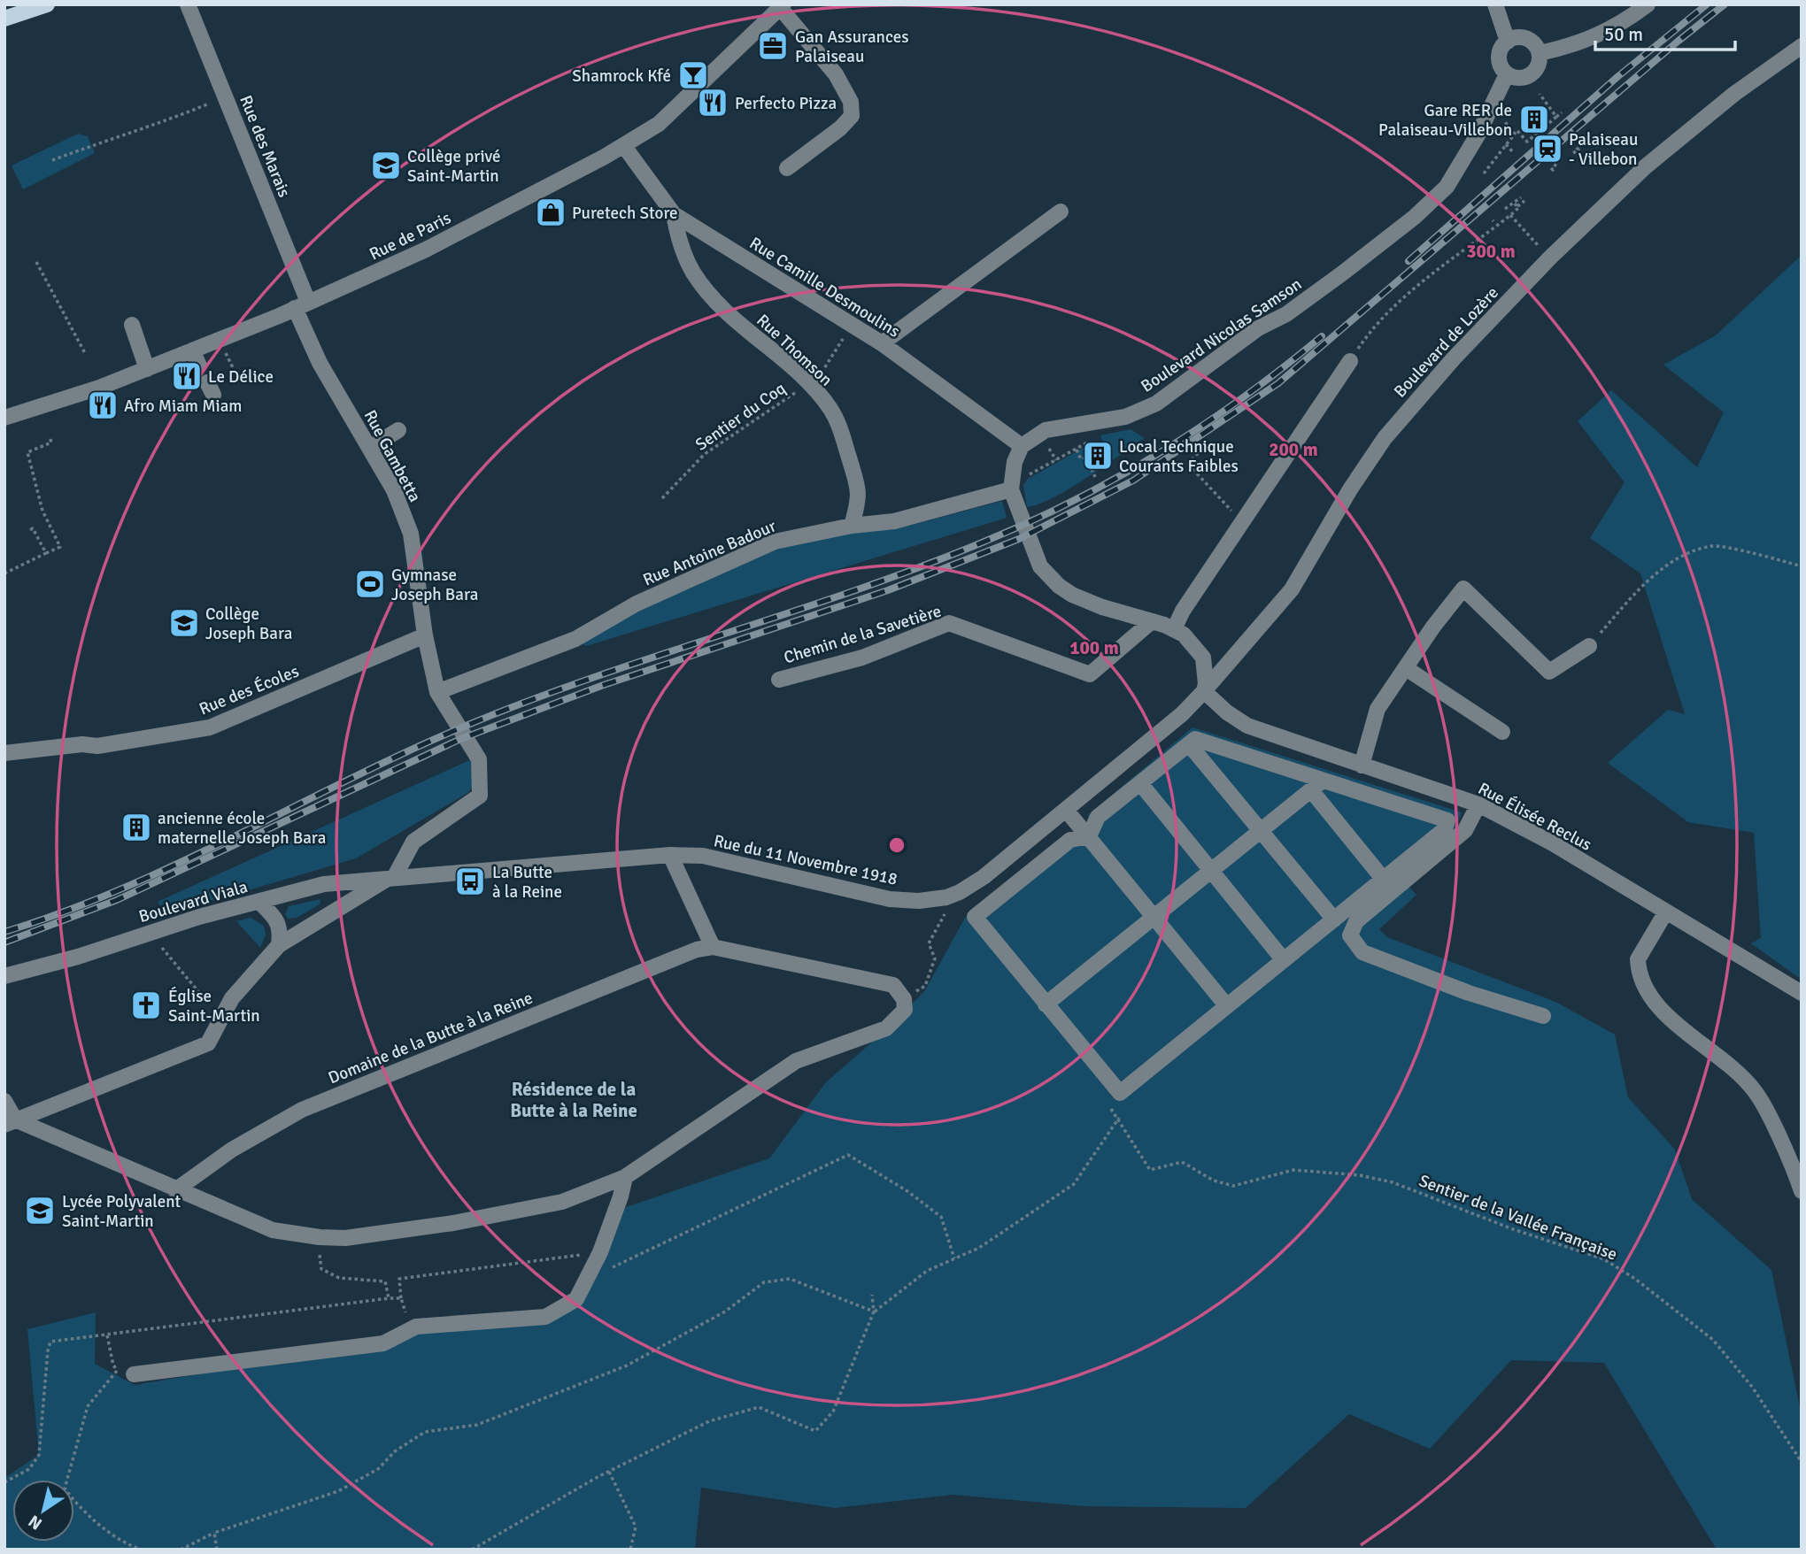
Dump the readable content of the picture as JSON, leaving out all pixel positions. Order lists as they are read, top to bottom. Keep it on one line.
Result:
{"streets":{"street":["Rue des Marais","Rue de Paris","Rue Camille Desmoulins","Boulevard Nicolas Samson","Boulevard de Lozère","Rue Thomson","Rue Gambetta","Rue Antoine Badour","Chemin de la Savetière","Rue des Écoles","Rue Élisée Reclus","Rue du 11 Novembre 1918","Boulevard Viala","Domaine de la Butte à la Reine"],"path":["Sentier du Coq","Sentier de la Vallée Française"]},"crossings":[["Rue des Marais","Rue de Paris"],["Rue des Marais","Rue Gambetta"],["Rue de Paris","Rue Camille Desmoulins"],["Rue de Paris","Rue Gambetta"],["Rue Camille Desmoulins","Boulevard Nicolas Samson"],["Rue Camille Desmoulins","Rue Thomson"],["Boulevard de Lozère","Rue Élisée Reclus"],["Boulevard de Lozère","Rue du 11 Novembre 1918"],["Rue Thomson","Sentier du Coq"],["Rue Thomson","Rue Antoine Badour"],["Rue Gambetta","Rue Antoine Badour"],["Rue Gambetta","Rue des Écoles"],["Rue Gambetta","Rue du 11 Novembre 1918"],["Rue Gambetta","Boulevard Viala"],["Rue Élisée Reclus","Rue du 11 Novembre 1918"],["Rue du 11 Novembre 1918","Boulevard Viala"]],"districts":["Résidence de la Butte à la Reine"],"places":{"office":["Gan Assurances Palaiseau"],"bar":["Shamrock Kfé"],"restaurant":["Perfecto Pizza","Le Délice","Afro Miam Miam"],"building":["Gare RER de Palaiseau-Villebon","Local Technique Courants Faibles","ancienne école maternelle Joseph Bara"],"station":["Palaiseau - Villebon"],"school or university":["Collège privé Saint-Martin","Collège Joseph Bara","Lycée Polyvalent Saint-Martin"],"shop":["Puretech Store"],"sports":["Gymnase Joseph Bara"],"bus stop":["La Butte à la Reine"],"church":["Église Saint-Martin"]},"scale_bar":"50 m","north":"bottom left","rings":["300 m","200 m","100 m"]}
